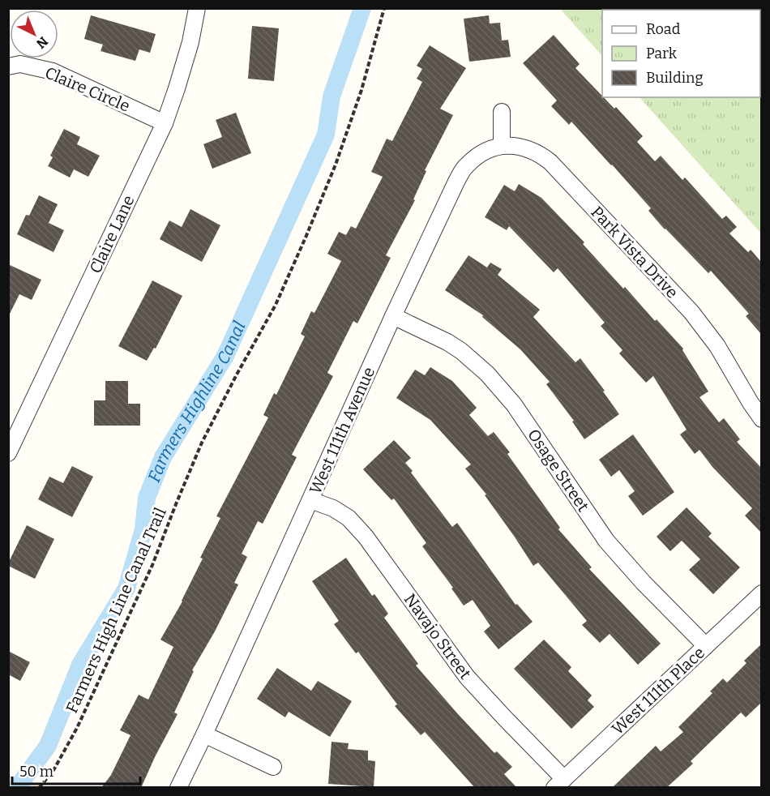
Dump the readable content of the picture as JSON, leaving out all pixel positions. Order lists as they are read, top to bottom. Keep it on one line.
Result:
{"streets":{"street":["Claire Circle","Claire Lane","Park Vista Drive","West 111th Avenue","Osage Street","Navajo Street","West 111th Place"],"path":["Farmers High Line Canal Trail"]},"crossings":[["Claire Circle","Claire Lane"],["Park Vista Drive","West 111th Avenue"],["West 111th Avenue","Osage Street"],["West 111th Avenue","Navajo Street"],["Osage Street","West 111th Place"],["Navajo Street","West 111th Place"]],"water":["Farmers Highline Canal"],"legend":["Road","Park","Building"],"scale_bar":"50 m","north":"bottom right"}
